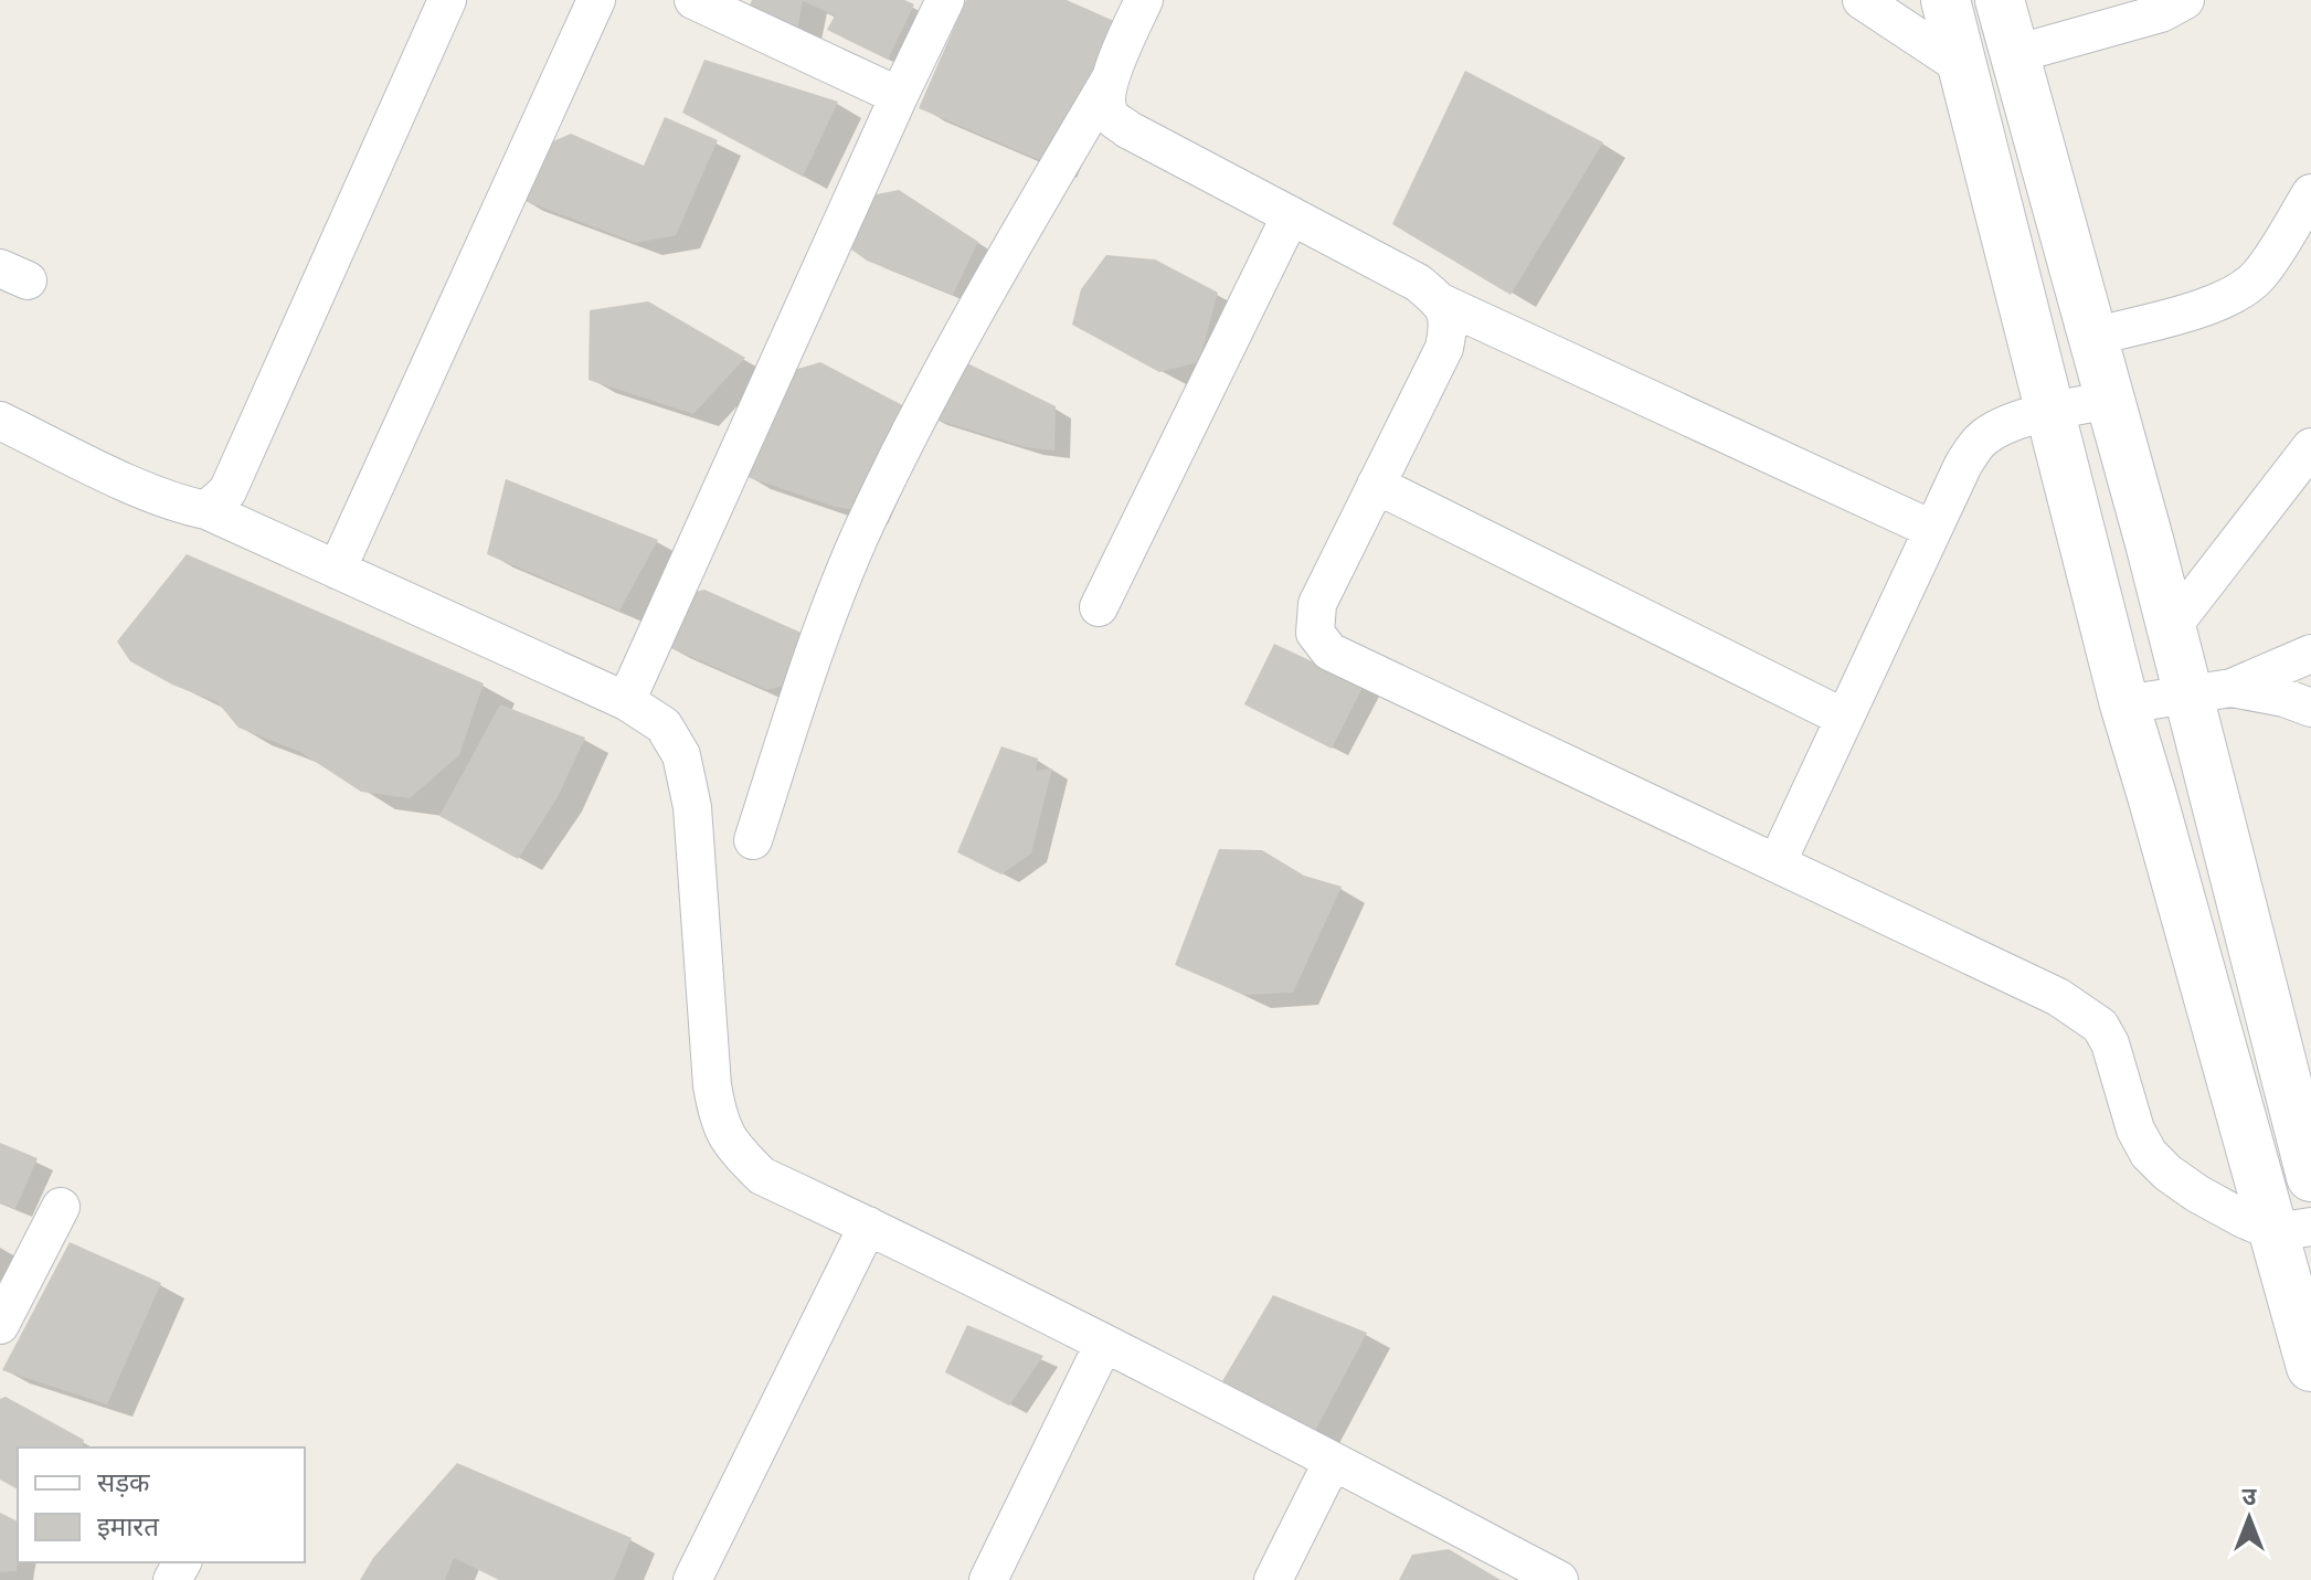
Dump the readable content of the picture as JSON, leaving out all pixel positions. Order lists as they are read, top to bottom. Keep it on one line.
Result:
{"legend":["सड़क","इमारत"],"north":"top"}
